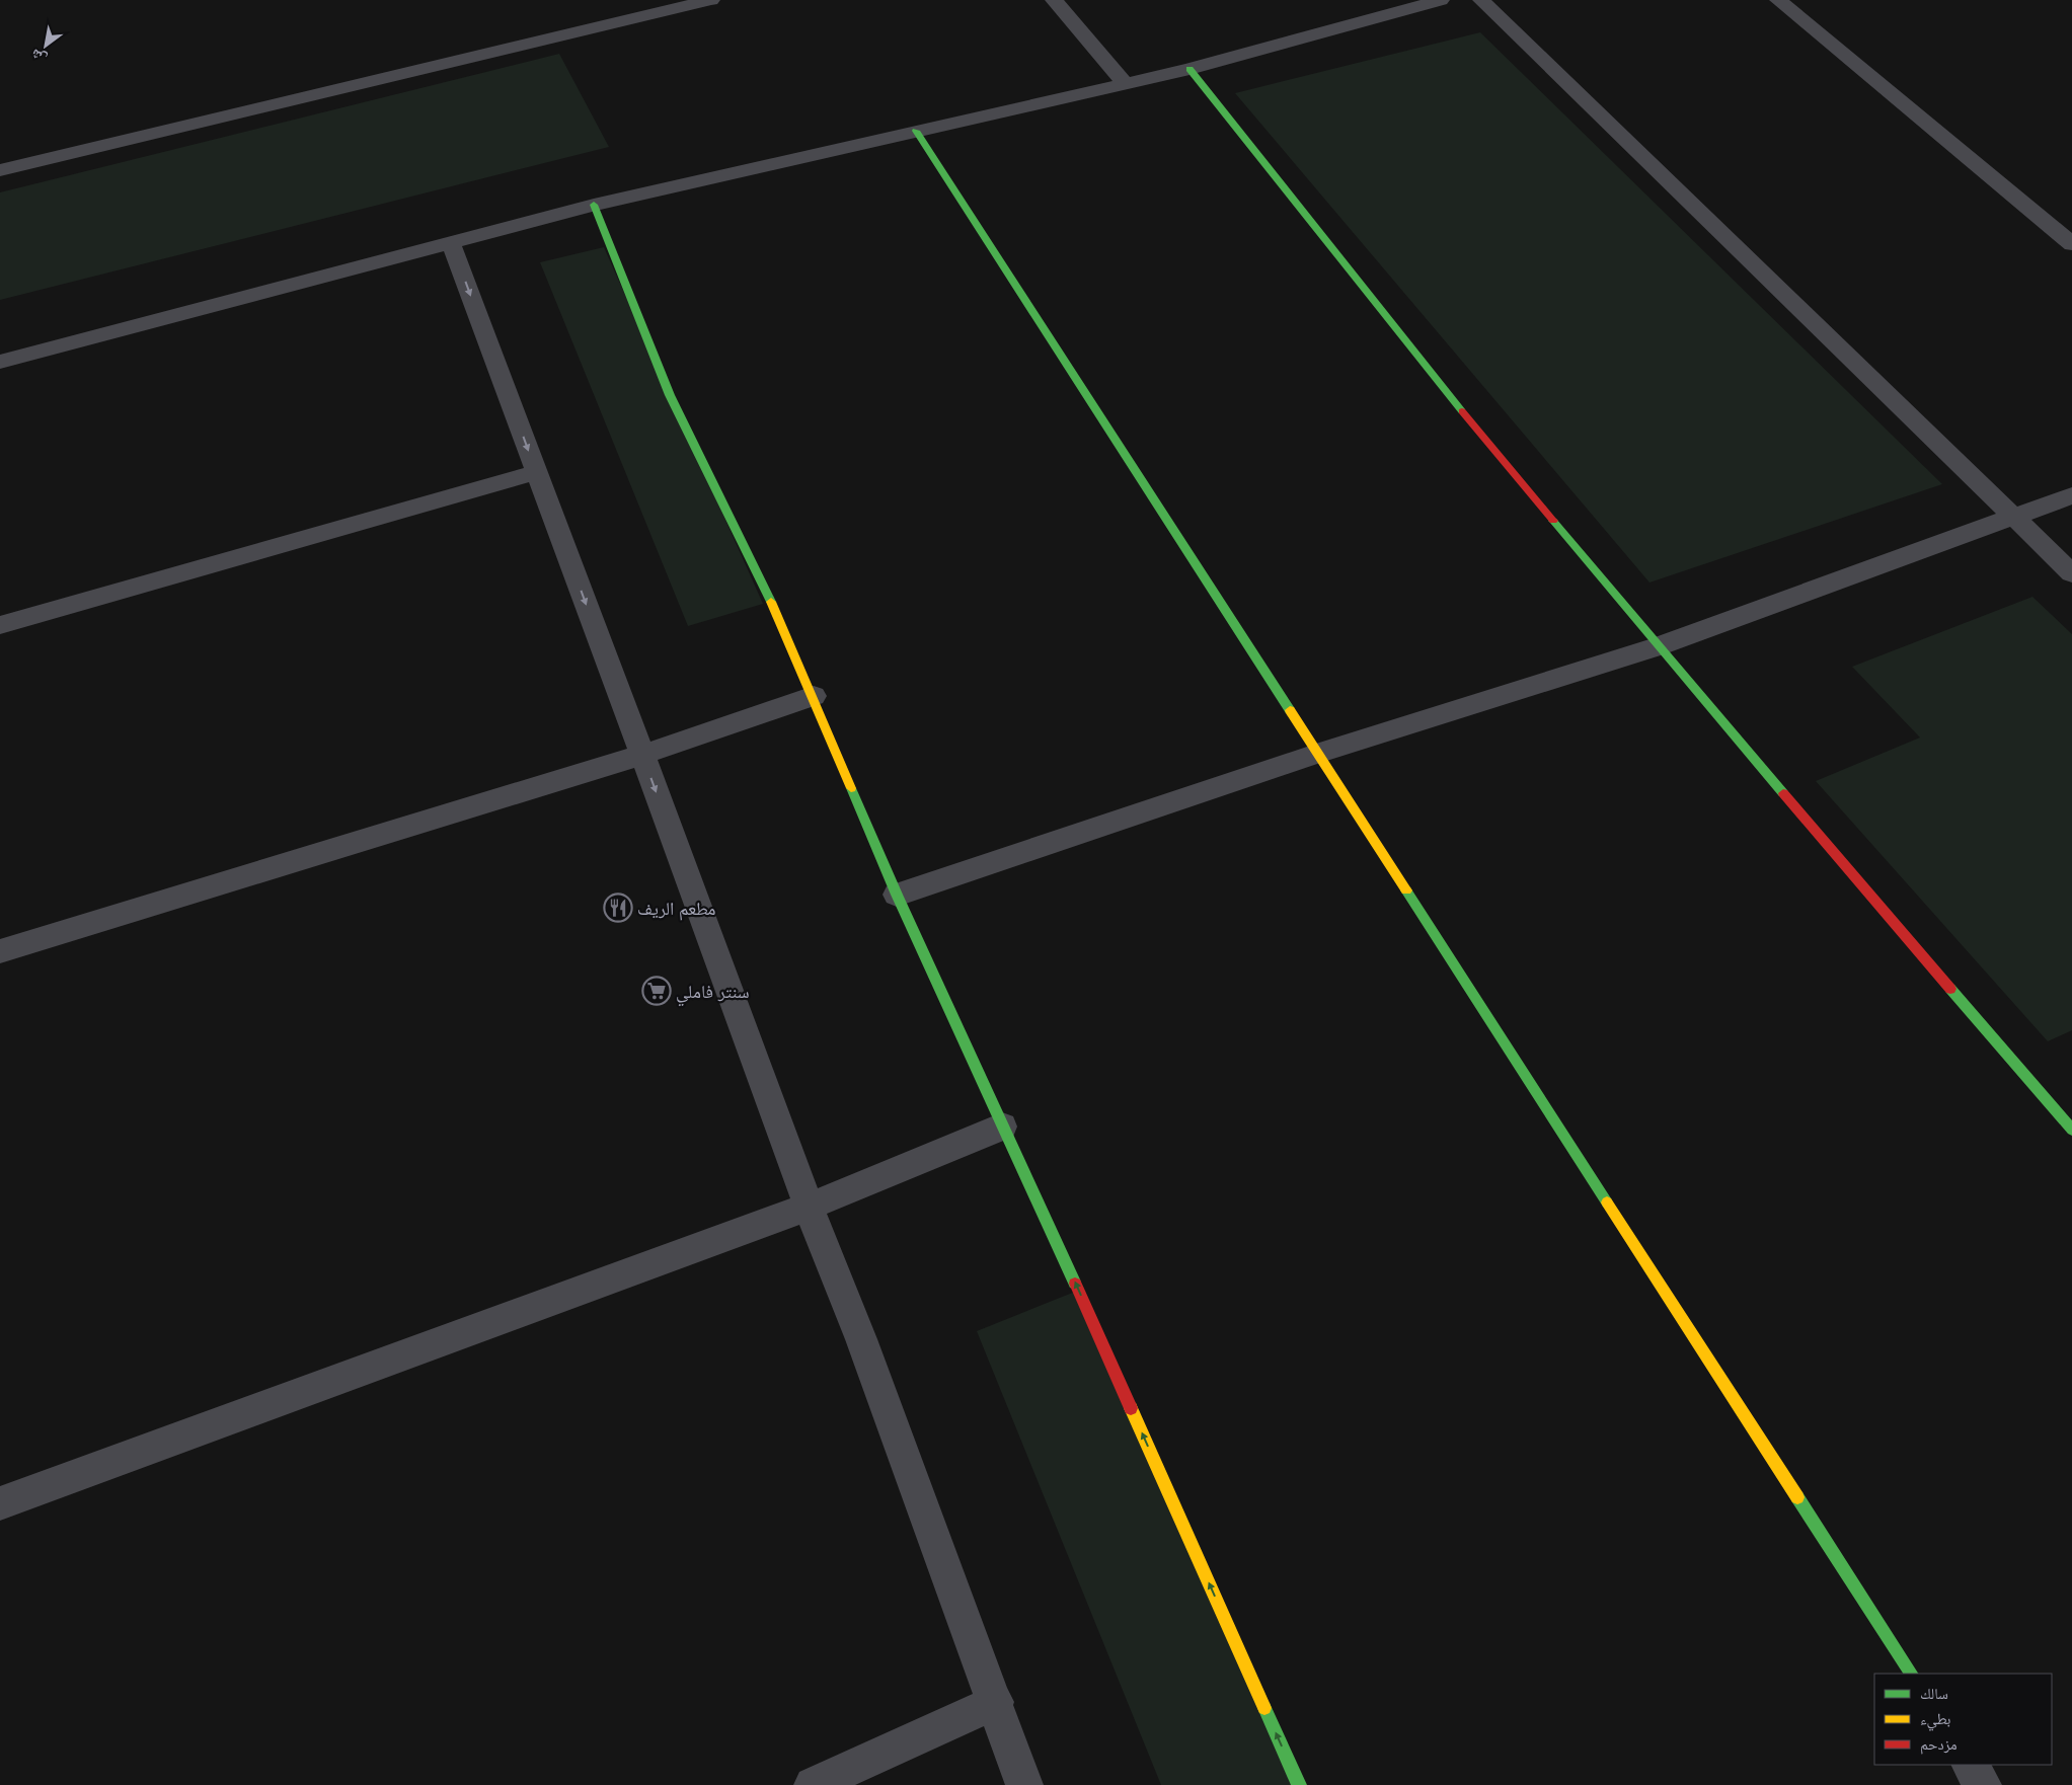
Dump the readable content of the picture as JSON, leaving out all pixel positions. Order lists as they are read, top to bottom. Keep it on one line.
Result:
{"places":{"restaurant":["مطعم الريف"],"supermarket":["سنتر فاملي"]},"legend":["سالك","بطيء","مزدحم"],"north":"bottom left"}
